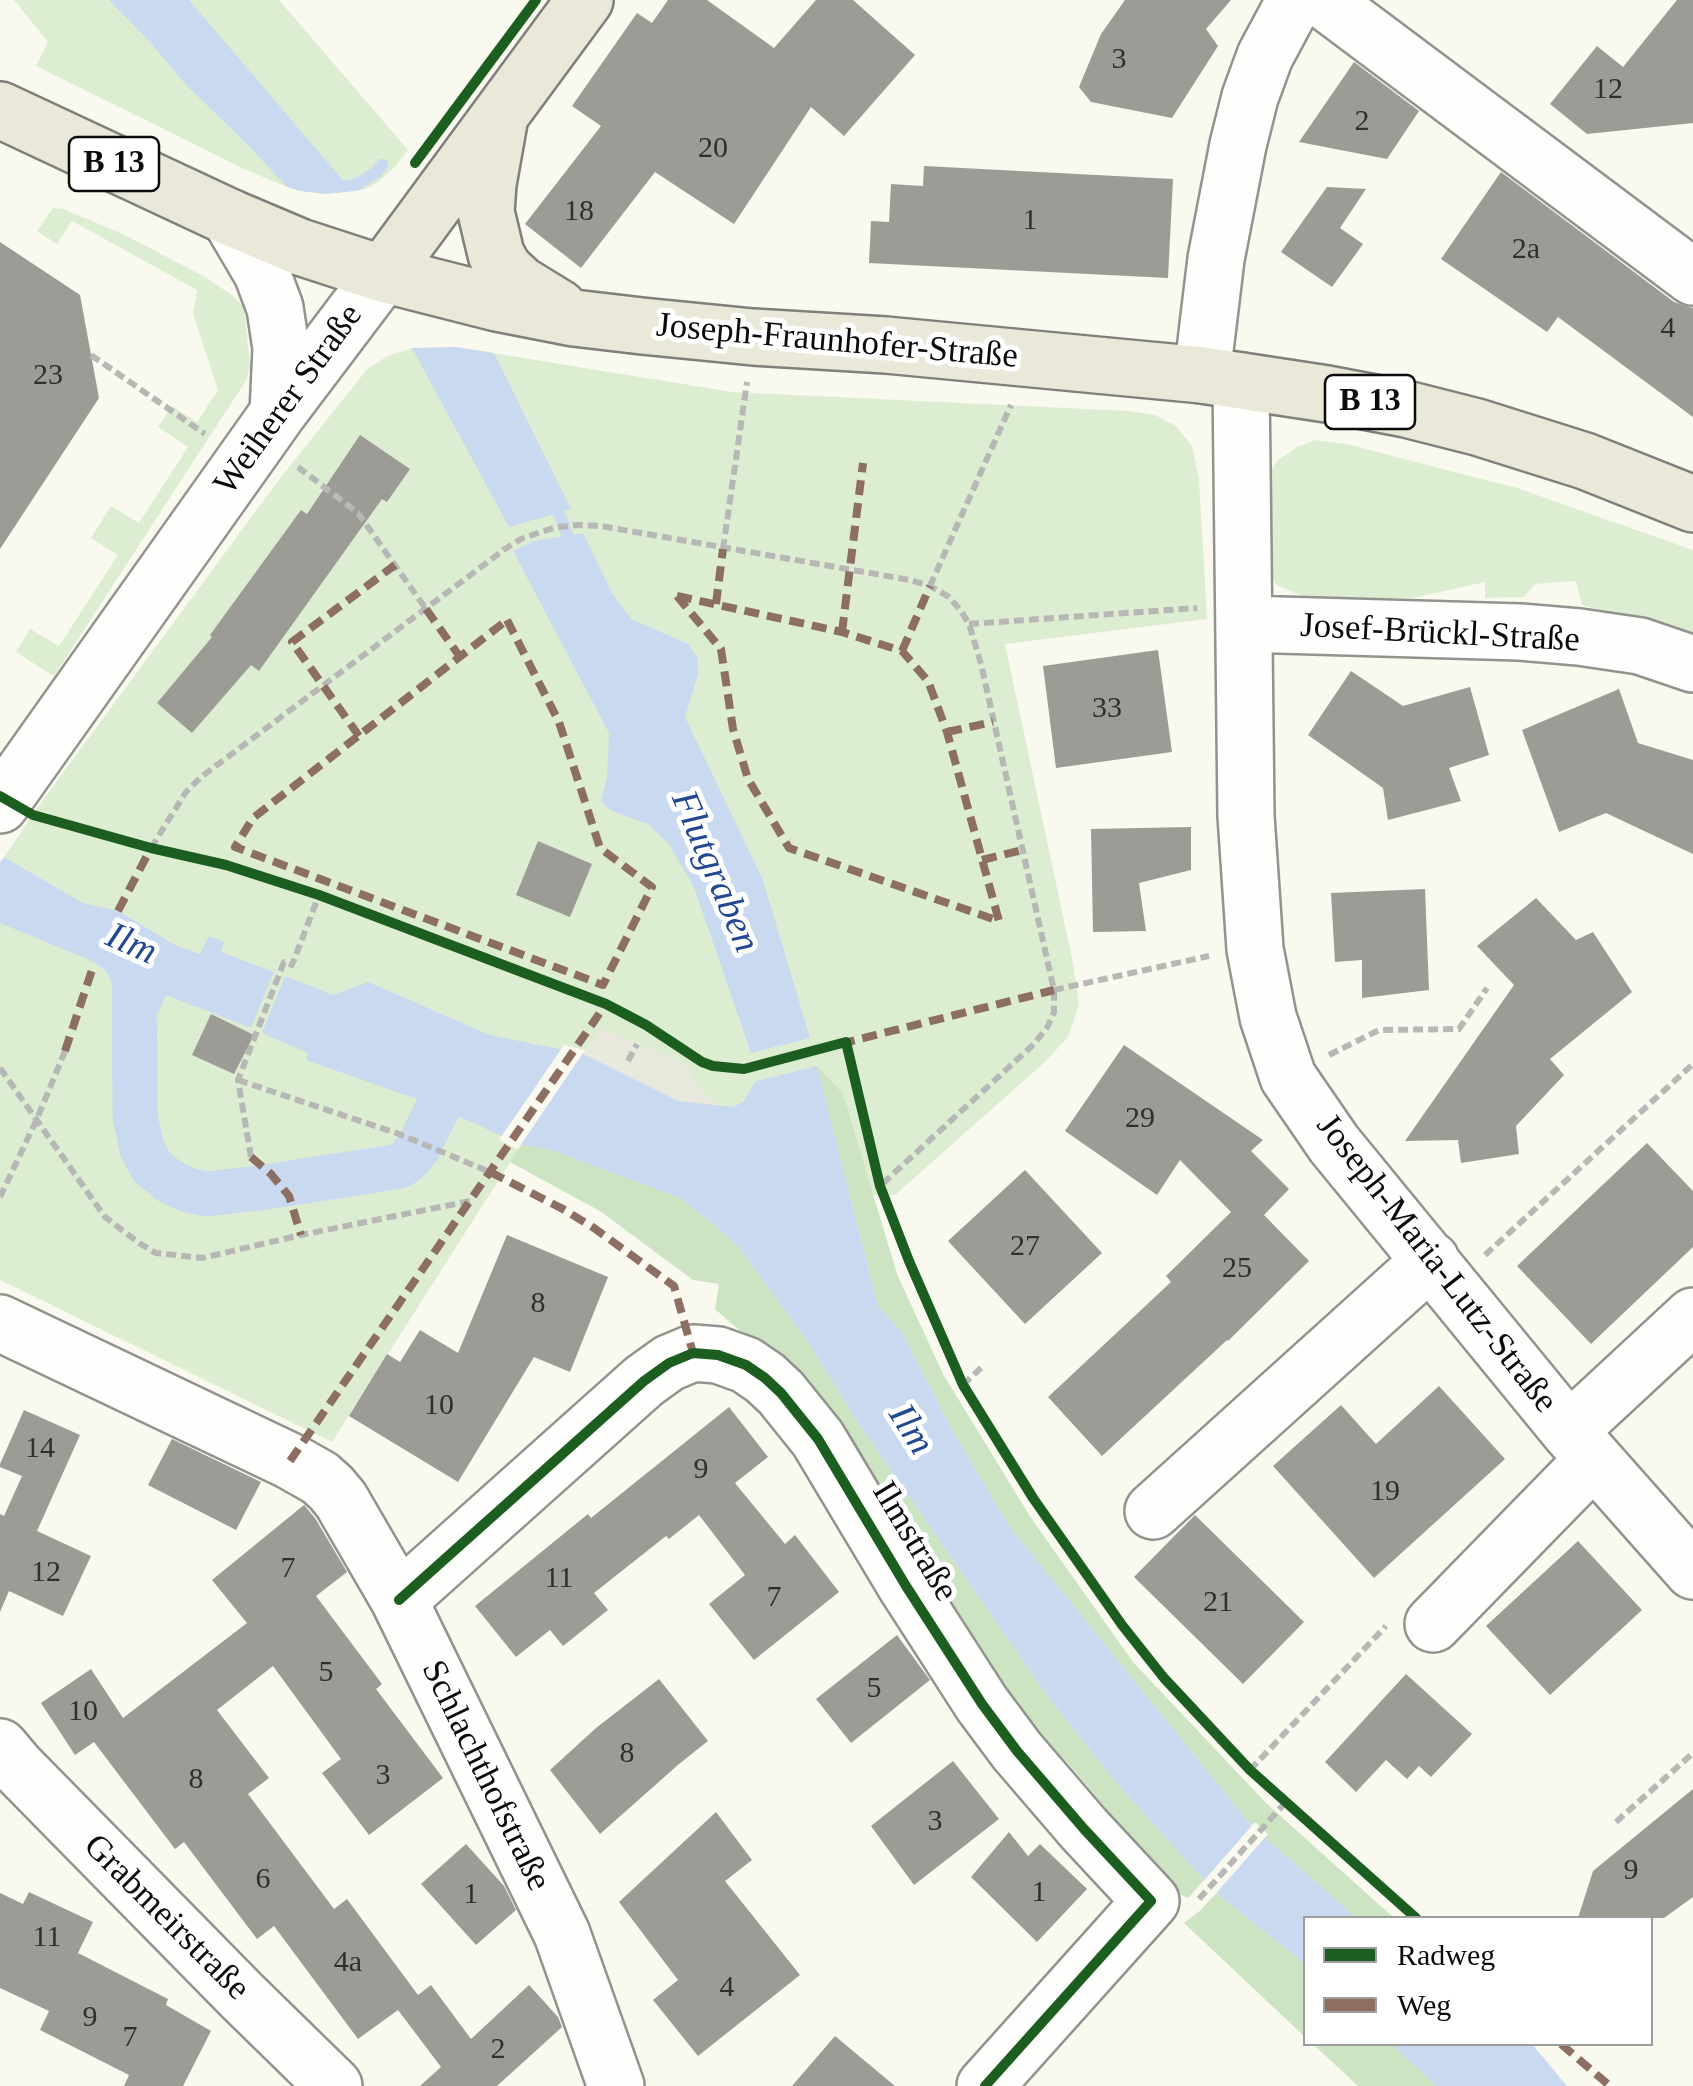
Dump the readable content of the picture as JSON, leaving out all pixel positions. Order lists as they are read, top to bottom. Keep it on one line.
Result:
{"streets":{"main road":["B 13","Joseph-Fraunhofer-Straße","Weiherer Straße"],"street":["Josef-Brückl-Straße","Joseph-Maria-Lutz-Straße","Ilmstraße","Schlachthofstraße","Grabmeirstraße"]},"crossings":[["Joseph-Fraunhofer-Straße","Weiherer Straße"],["Joseph-Fraunhofer-Straße","Joseph-Maria-Lutz-Straße"],["Josef-Brückl-Straße","Joseph-Maria-Lutz-Straße"],["Ilmstraße","Schlachthofstraße"]],"water":["Flutgraben","Ilm"],"house_numbers":["3","12","2","20","18","1","2a","4","23","33","29","27","25","8","10","14","9","19","7","12","11","7","21","5","5","10","8","3","8","3","9","6","1","1","11","4a","4","9","7","2"],"legend":["Radweg","Weg"]}
